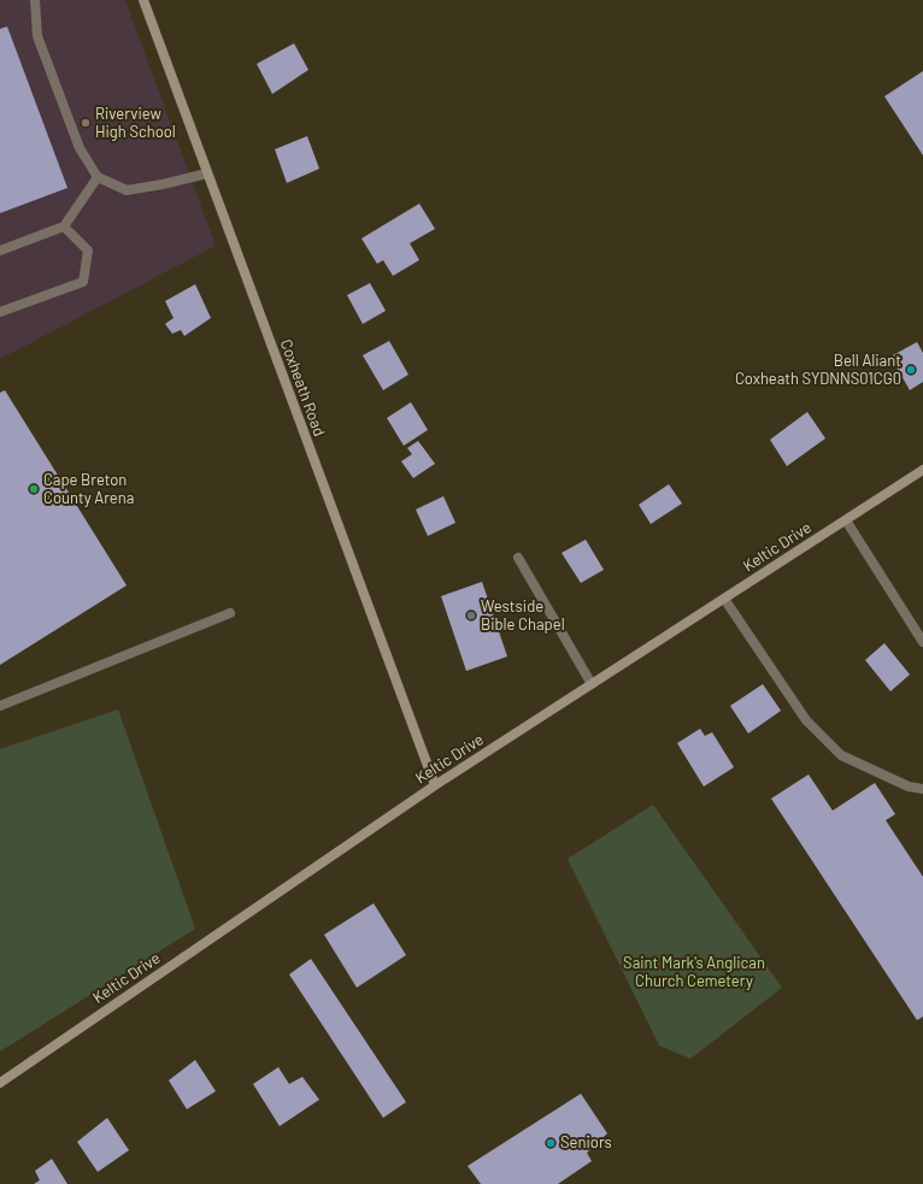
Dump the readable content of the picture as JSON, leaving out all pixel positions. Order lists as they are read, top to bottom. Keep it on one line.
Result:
{"streets":{"main road":["Coxheath Road","Keltic Drive"]},"crossings":[["Coxheath Road","Keltic Drive"]],"parks":["Saint Mark's Anglican Church Cemetery"],"places":["Riverview High School","Bell Aliant Coxheath SYDNNS01CG0","Cape Breton County Arena","Westside Bible Chapel","Seniors"]}
